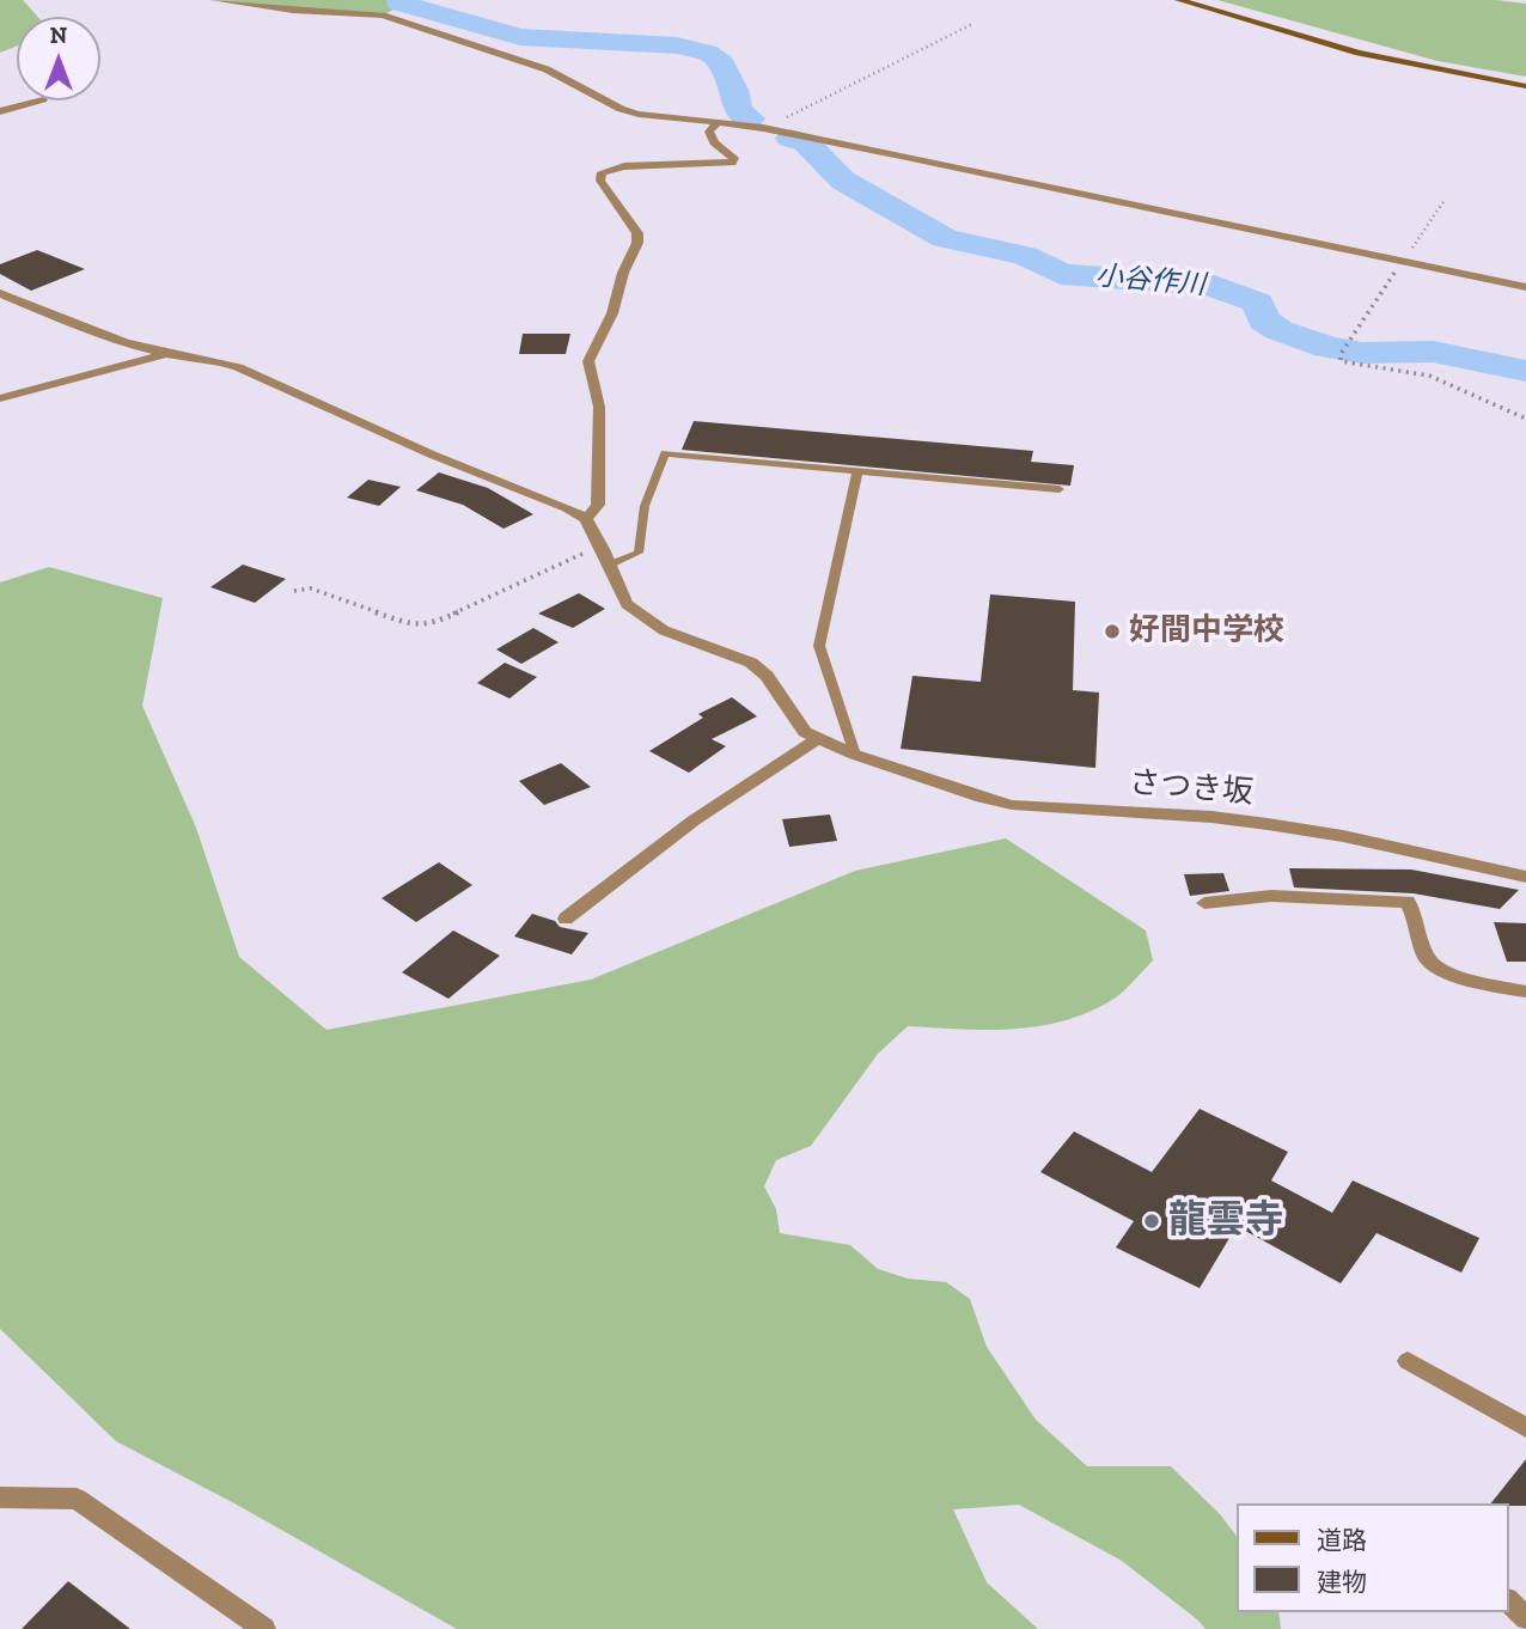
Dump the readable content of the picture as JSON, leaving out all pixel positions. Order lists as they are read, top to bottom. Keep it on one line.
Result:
{"streets":{"street":["さつき坂"]},"water":["小谷作川"],"places":["好間中学校","龍雲寺"],"legend":["道路","建物"],"north":"top"}
